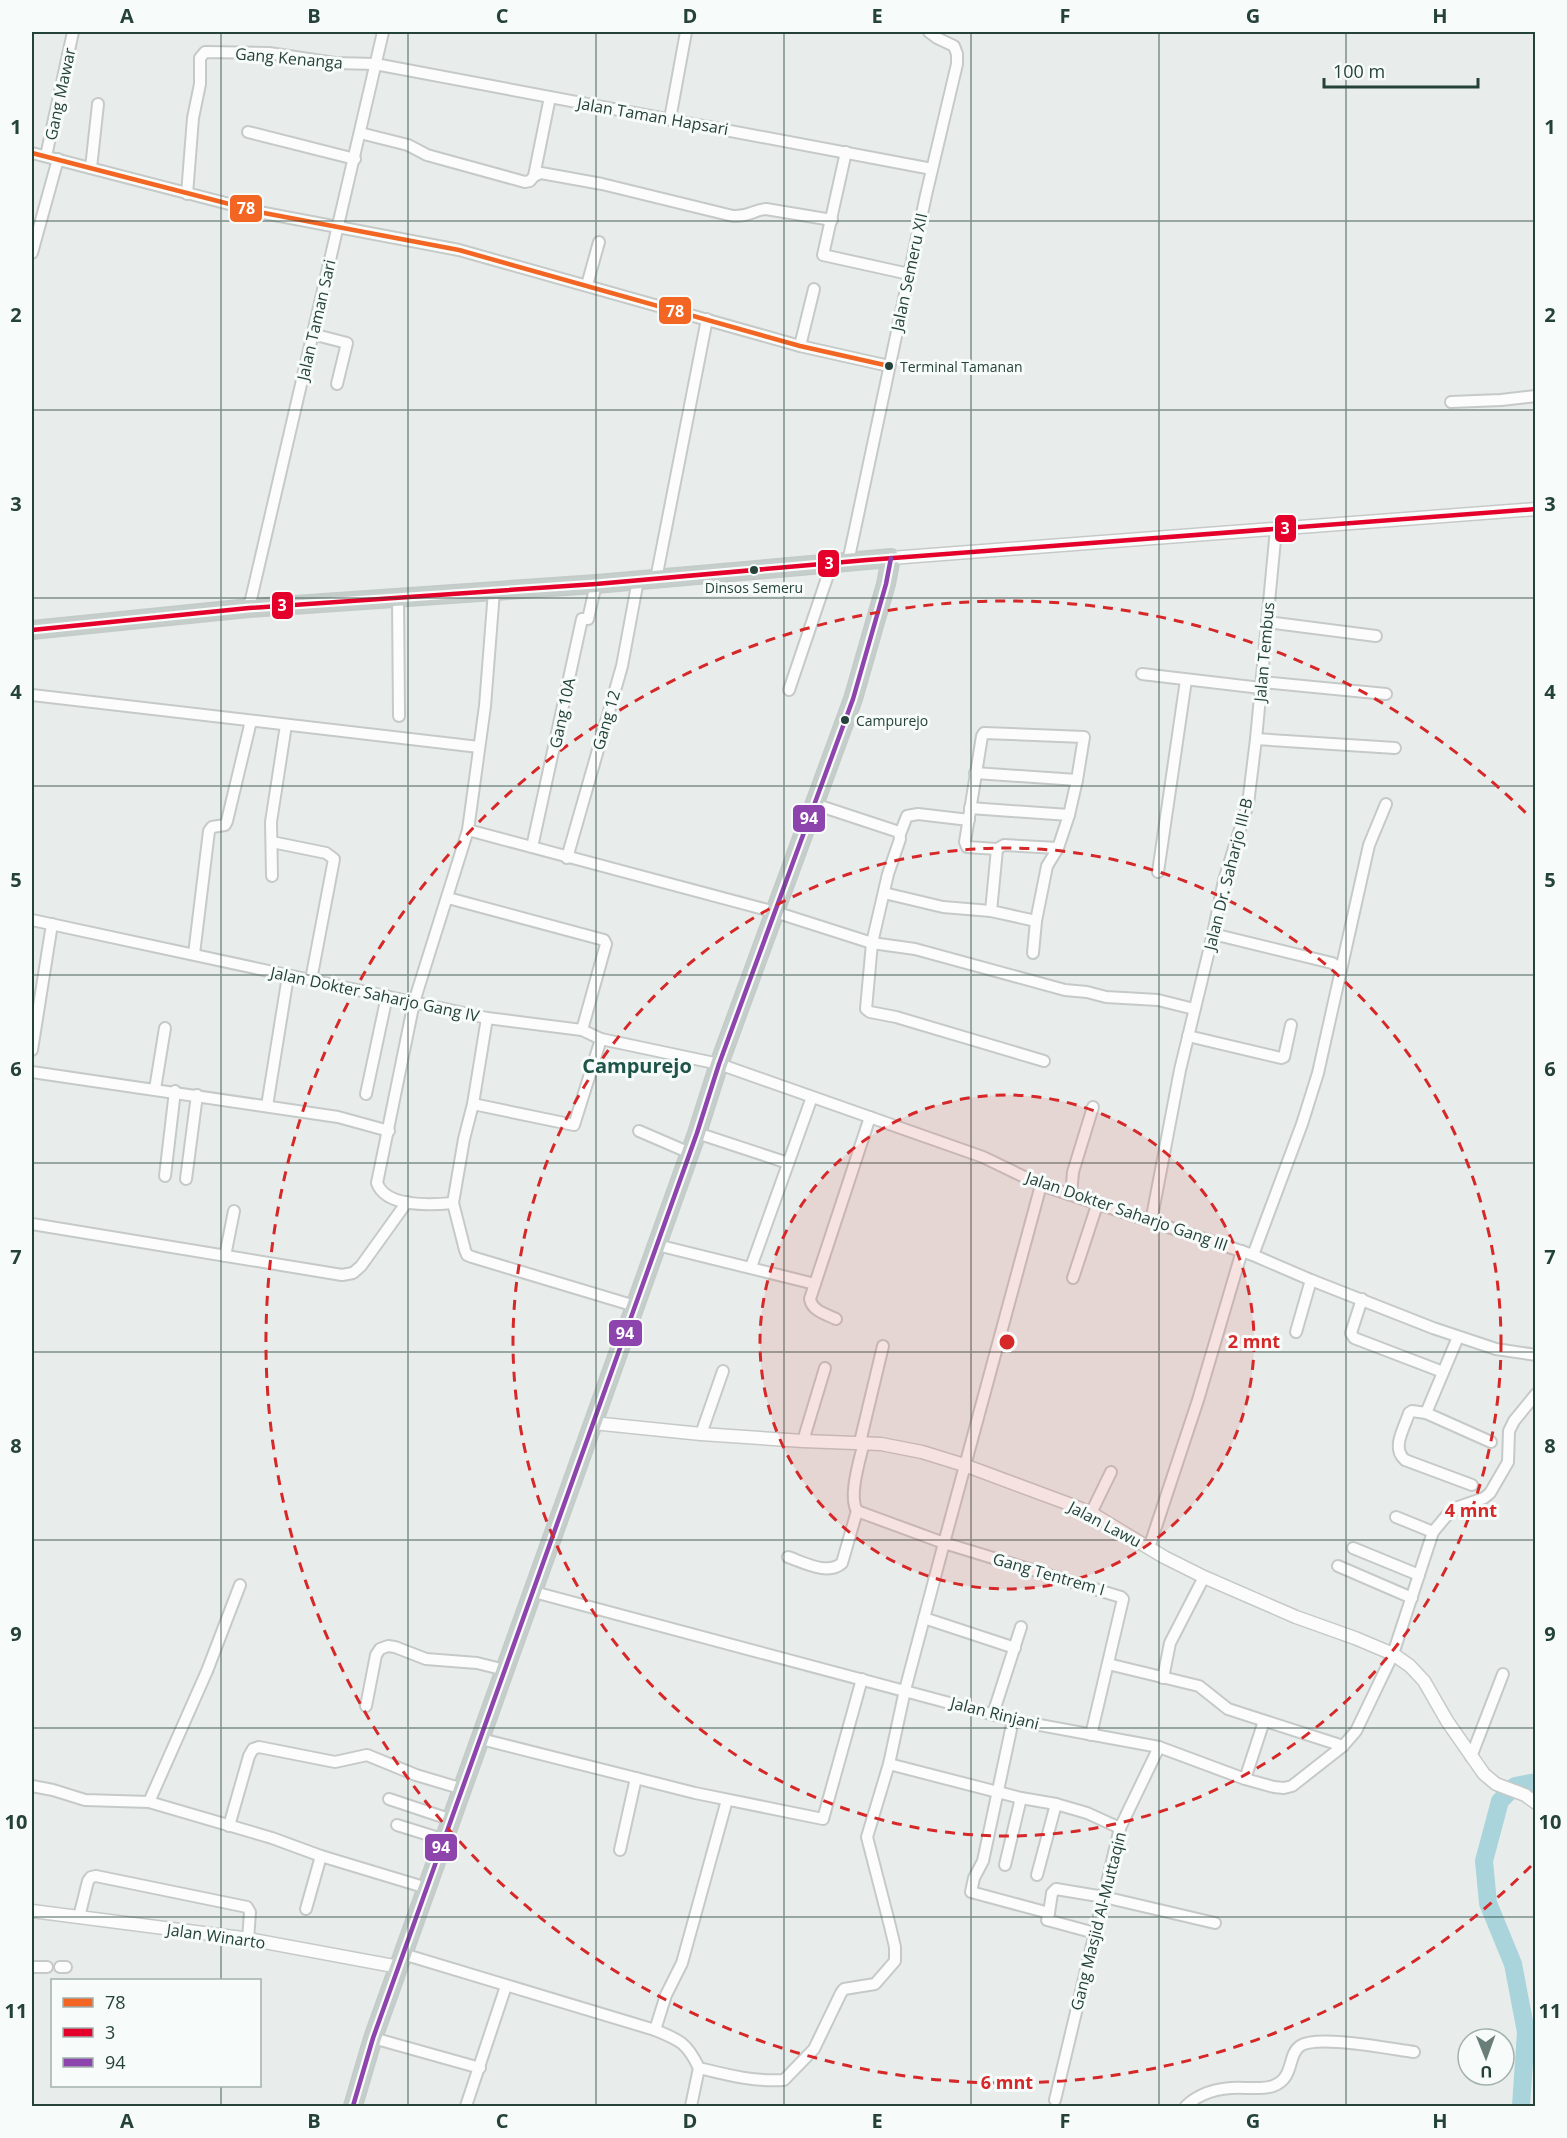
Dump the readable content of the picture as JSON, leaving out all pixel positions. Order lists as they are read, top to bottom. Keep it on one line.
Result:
{"streets":{"street":["Gang Kenanga","Gang Mawar","Jalan Taman Hapsari","Jalan Semeru XII","Jalan Taman Sari","Jalan Tembus","Gang 10A","Gang 12","Jalan Dr. Saharjo III-B","Jalan Dokter Saharjo Gang IV","Jalan Dokter Saharjo Gang III","Jalan Lawu","Gang Tentrem I","Jalan Rinjani","Gang Masjid Al-Muttaqin","Jalan Winarto"]},"crossings":[["Gang Kenanga","Jalan Taman Hapsari"],["Gang Kenanga","Jalan Taman Sari"],["Jalan Taman Hapsari","Jalan Semeru XII"],["Jalan Taman Hapsari","Jalan Taman Sari"],["Jalan Tembus","Jalan Dr. Saharjo III-B"],["Jalan Dr. Saharjo III-B","Jalan Dokter Saharjo Gang III"],["Jalan Dokter Saharjo Gang IV","Jalan Dokter Saharjo Gang III"],["Jalan Lawu","Jalan Rinjani"],["Gang Tentrem I","Jalan Rinjani"],["Jalan Rinjani","Gang Masjid Al-Muttaqin"]],"districts":["Campurejo"],"places":["Terminal Tamanan","Dinsos Semeru","Campurejo"],"lines":["transit line 78","transit line 3","transit line 94"],"legend":["78","3","94"],"scale_bar":"100 m","north":"bottom","grid":{"columns":["A","B","C","D","E","F","G","H"],"rows":["1","2","3","4","5","6","7","8","9","10","11"]},"rings":["2 mnt","4 mnt","6 mnt"]}
